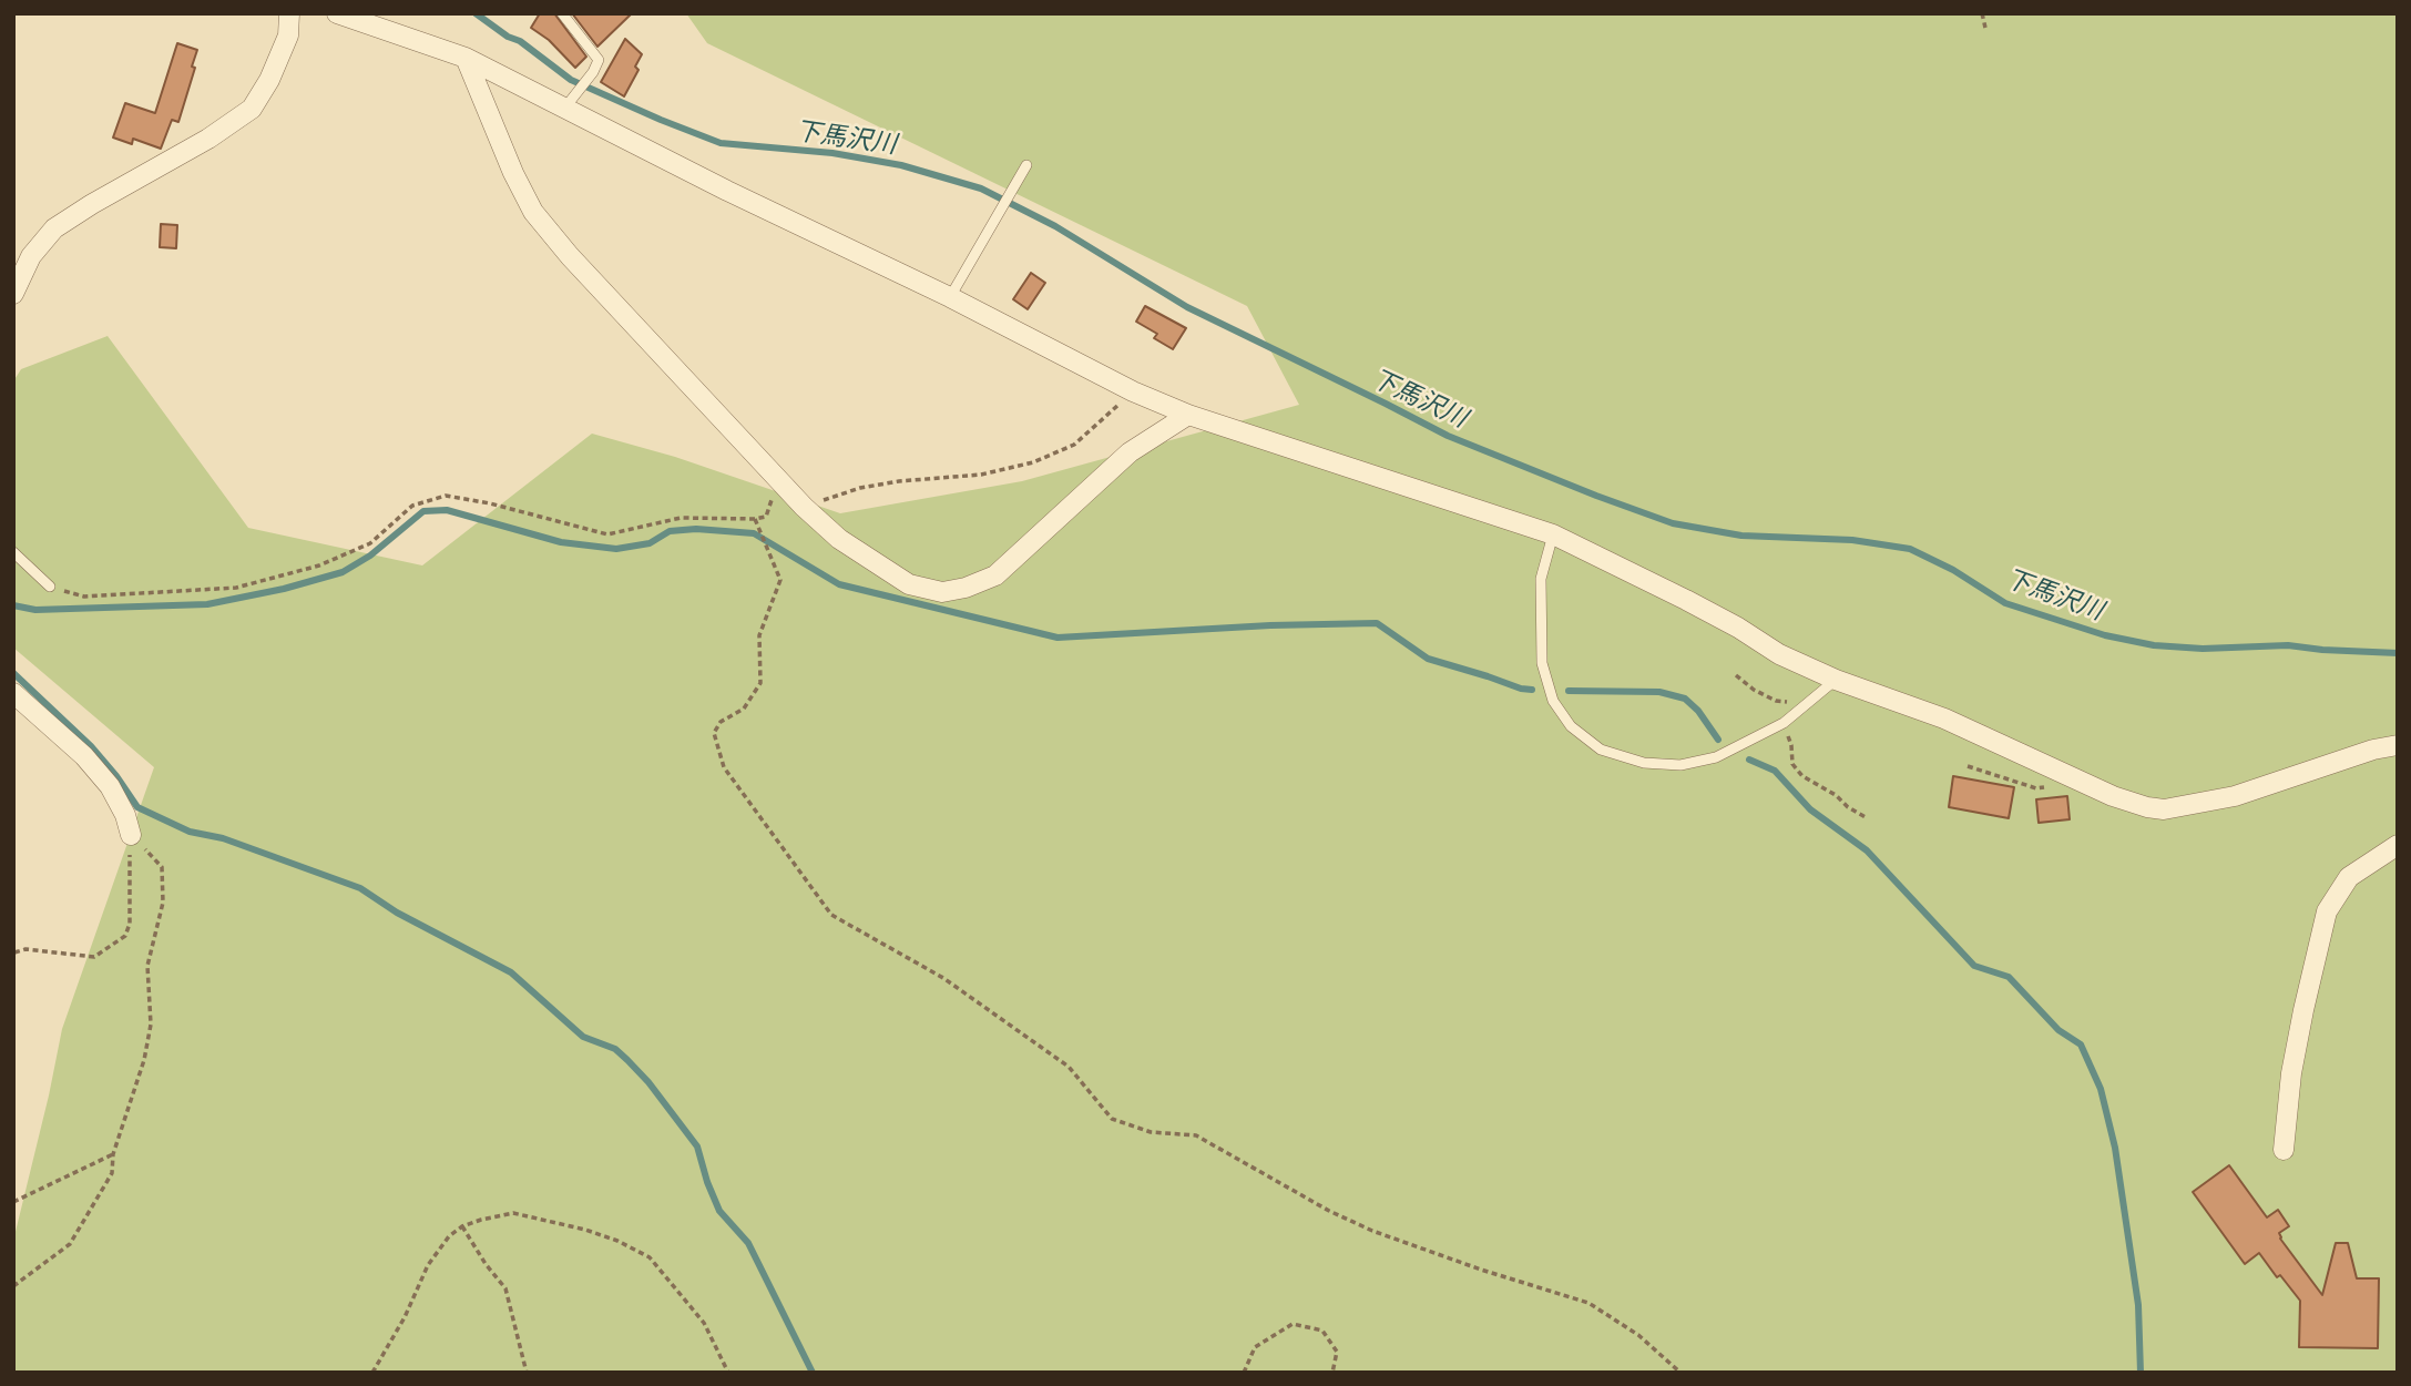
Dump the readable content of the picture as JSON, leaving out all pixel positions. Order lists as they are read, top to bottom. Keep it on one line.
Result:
{"water":["下馬沢川"]}
